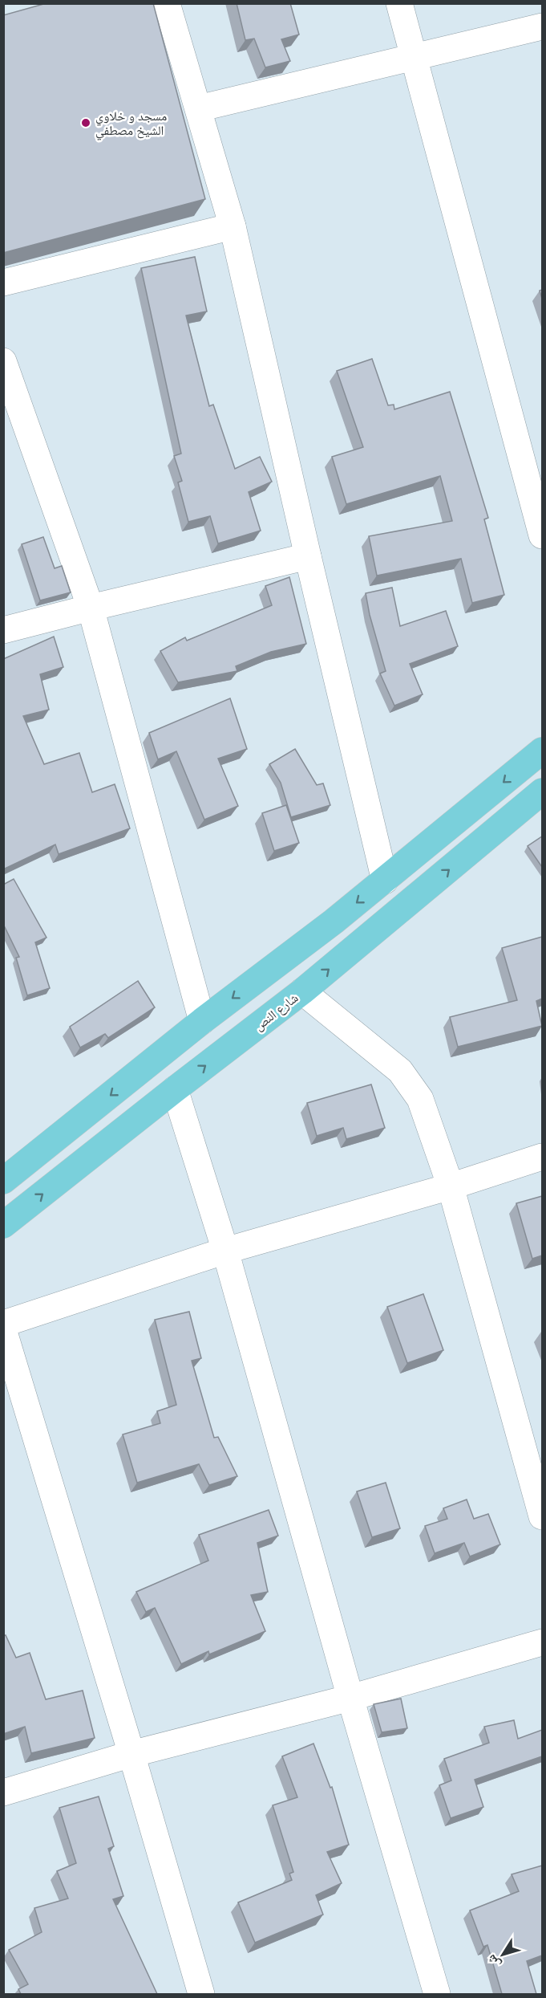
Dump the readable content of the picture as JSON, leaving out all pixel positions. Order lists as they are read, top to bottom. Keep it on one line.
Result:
{"streets":{"main road":["شارع النص"]},"places":["مسجد و خلاوي الشيخ مصطفي"],"north":"bottom left"}
